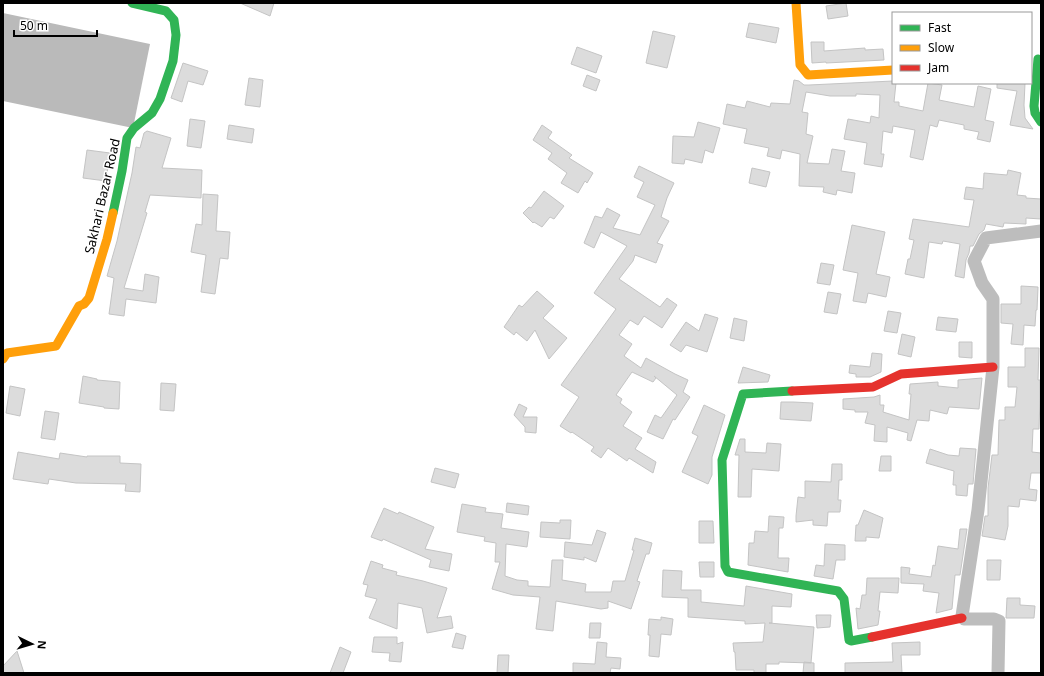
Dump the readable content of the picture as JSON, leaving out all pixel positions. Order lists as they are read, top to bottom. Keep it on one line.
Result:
{"streets":{"street":["Sakhari Bazar Road"]},"legend":["Fast","Slow","Jam"],"scale_bar":"50 m","north":"right"}
